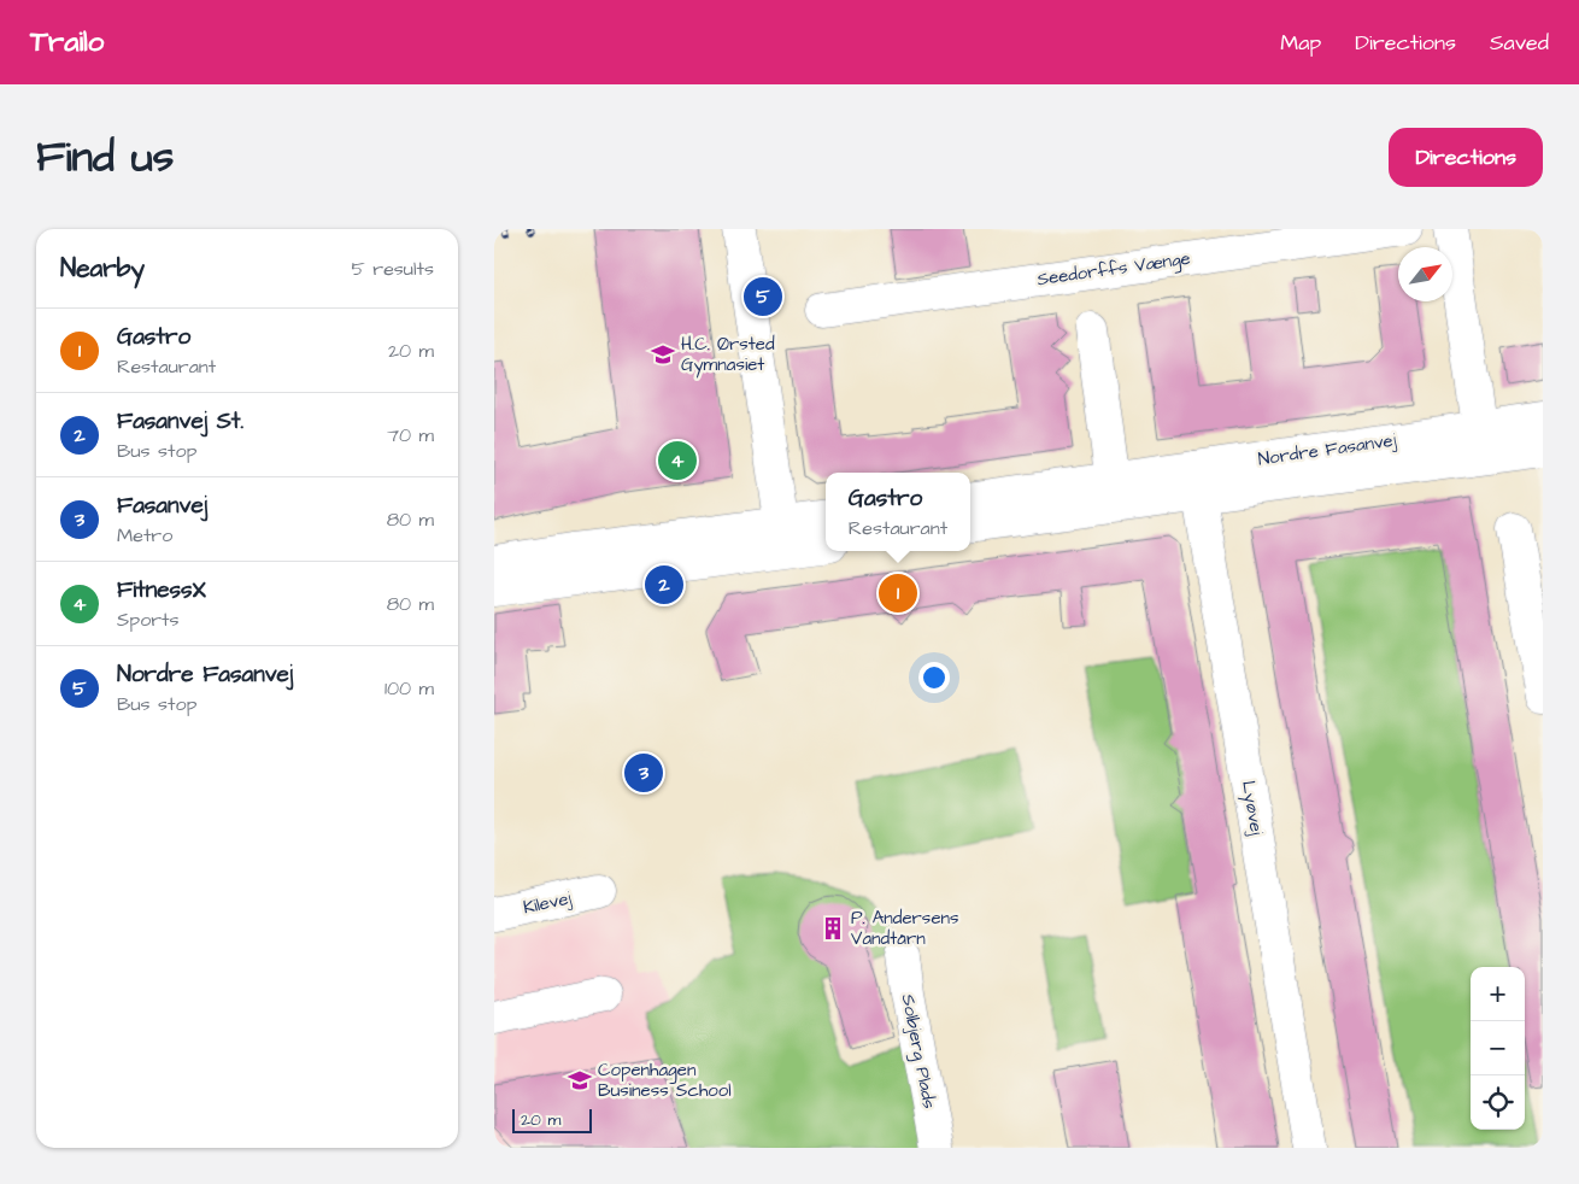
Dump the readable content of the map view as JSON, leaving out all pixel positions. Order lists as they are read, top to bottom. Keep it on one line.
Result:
{"streets":{"street":["Seedorffs Vænge","Nordre Fasanvej","Lyøvej","Kilevej","Solbjerg Plads"]},"crossings":[["Nordre Fasanvej","Lyøvej"]],"places":{"school or university":["H.C. Ørsted Gymnasiet","Copenhagen Business School"],"building":["P. Andersens Vandtårn"]},"scale_bar":"20 m","north":"top right","page":{"header":"Trailo","nav":["Map","Directions","Saved"],"title":"Find us","buttons":"Directions","heading":["Nearby","5 results"],"pins":["5","4","2","1","3"],"list":[{"mark":"1","name":"Gastro","note":"Restaurant","value":"20 m"},{"mark":"2","name":"Fasanvej St.","note":"Bus stop","value":"70 m"},{"mark":"3","name":"Fasanvej","note":"Metro","value":"80 m"},{"mark":"4","name":"FitnessX","note":"Sports","value":"80 m"},{"mark":"5","name":"Nordre Fasanvej","note":"Bus stop","value":"100 m"}],"popup":["Gastro","Restaurant"],"map_buttons":["+","−"],"scale":"20 m"}}
